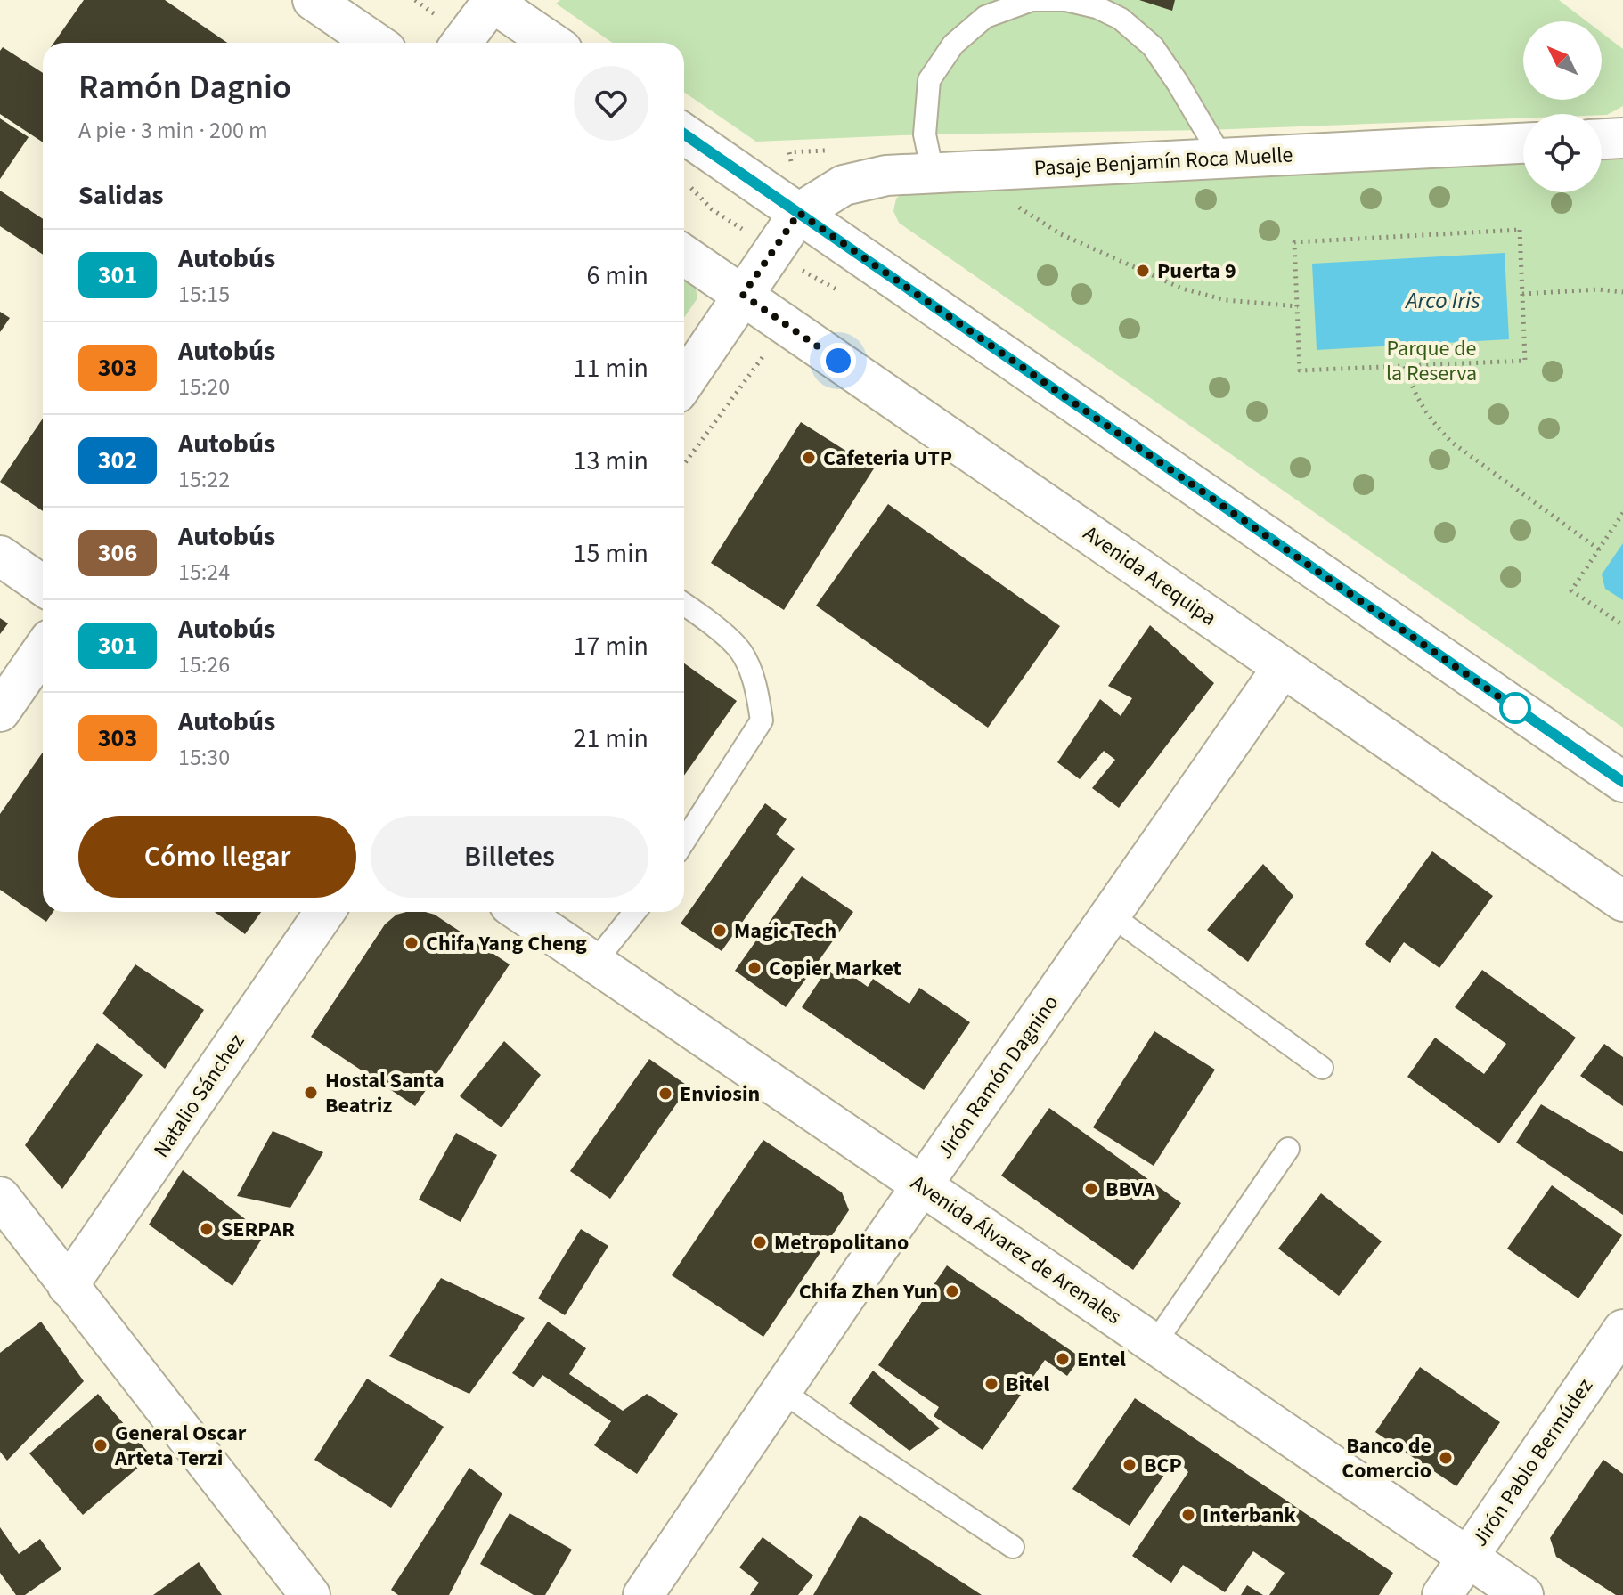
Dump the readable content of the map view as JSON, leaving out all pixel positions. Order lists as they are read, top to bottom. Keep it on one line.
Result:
{"streets":{"main road":["Pasaje Benjamín Roca Muelle","Avenida Arequipa","Jirón Ramón Dagnino","Natalio Sánchez","Avenida Álvarez de Arenales","Jirón Pablo Bermúdez"]},"crossings":[["Avenida Arequipa","Jirón Ramón Dagnino"],["Jirón Ramón Dagnino","Avenida Álvarez de Arenales"],["Avenida Álvarez de Arenales","Jirón Pablo Bermúdez"]],"water":["Arco Iris"],"parks":["Parque de la Reserva"],"places":["Puerta 9","Cafeteria UTP","Magic Tech","Chifa Yang Cheng","Copier Market","Hostal Santa Beatriz","Enviosin","BBVA","SERPAR","Metropolitano","Chifa Zhen Yun","Entel","Bitel","General Oscar Arteta Terzi","Banco de Comercio","BCP","Interbank"],"lines":["bus line 301"],"north":"top left","page":{"heading":[["Ramón Dagnio","A pie · 3 min · 200 m"],"Salidas"],"list":[{"mark":"301","name":"Autobús","note":"15:15","value":"6 min"},{"mark":"303","name":"Autobús","note":"15:20","value":"11 min"},{"mark":"302","name":"Autobús","note":"15:22","value":"13 min"},{"mark":"306","name":"Autobús","note":"15:24","value":"15 min"},{"mark":"301","name":"Autobús","note":"15:26","value":"17 min"},{"mark":"303","name":"Autobús","note":"15:30","value":"21 min"}],"buttons":["Cómo llegar","Billetes"]}}
